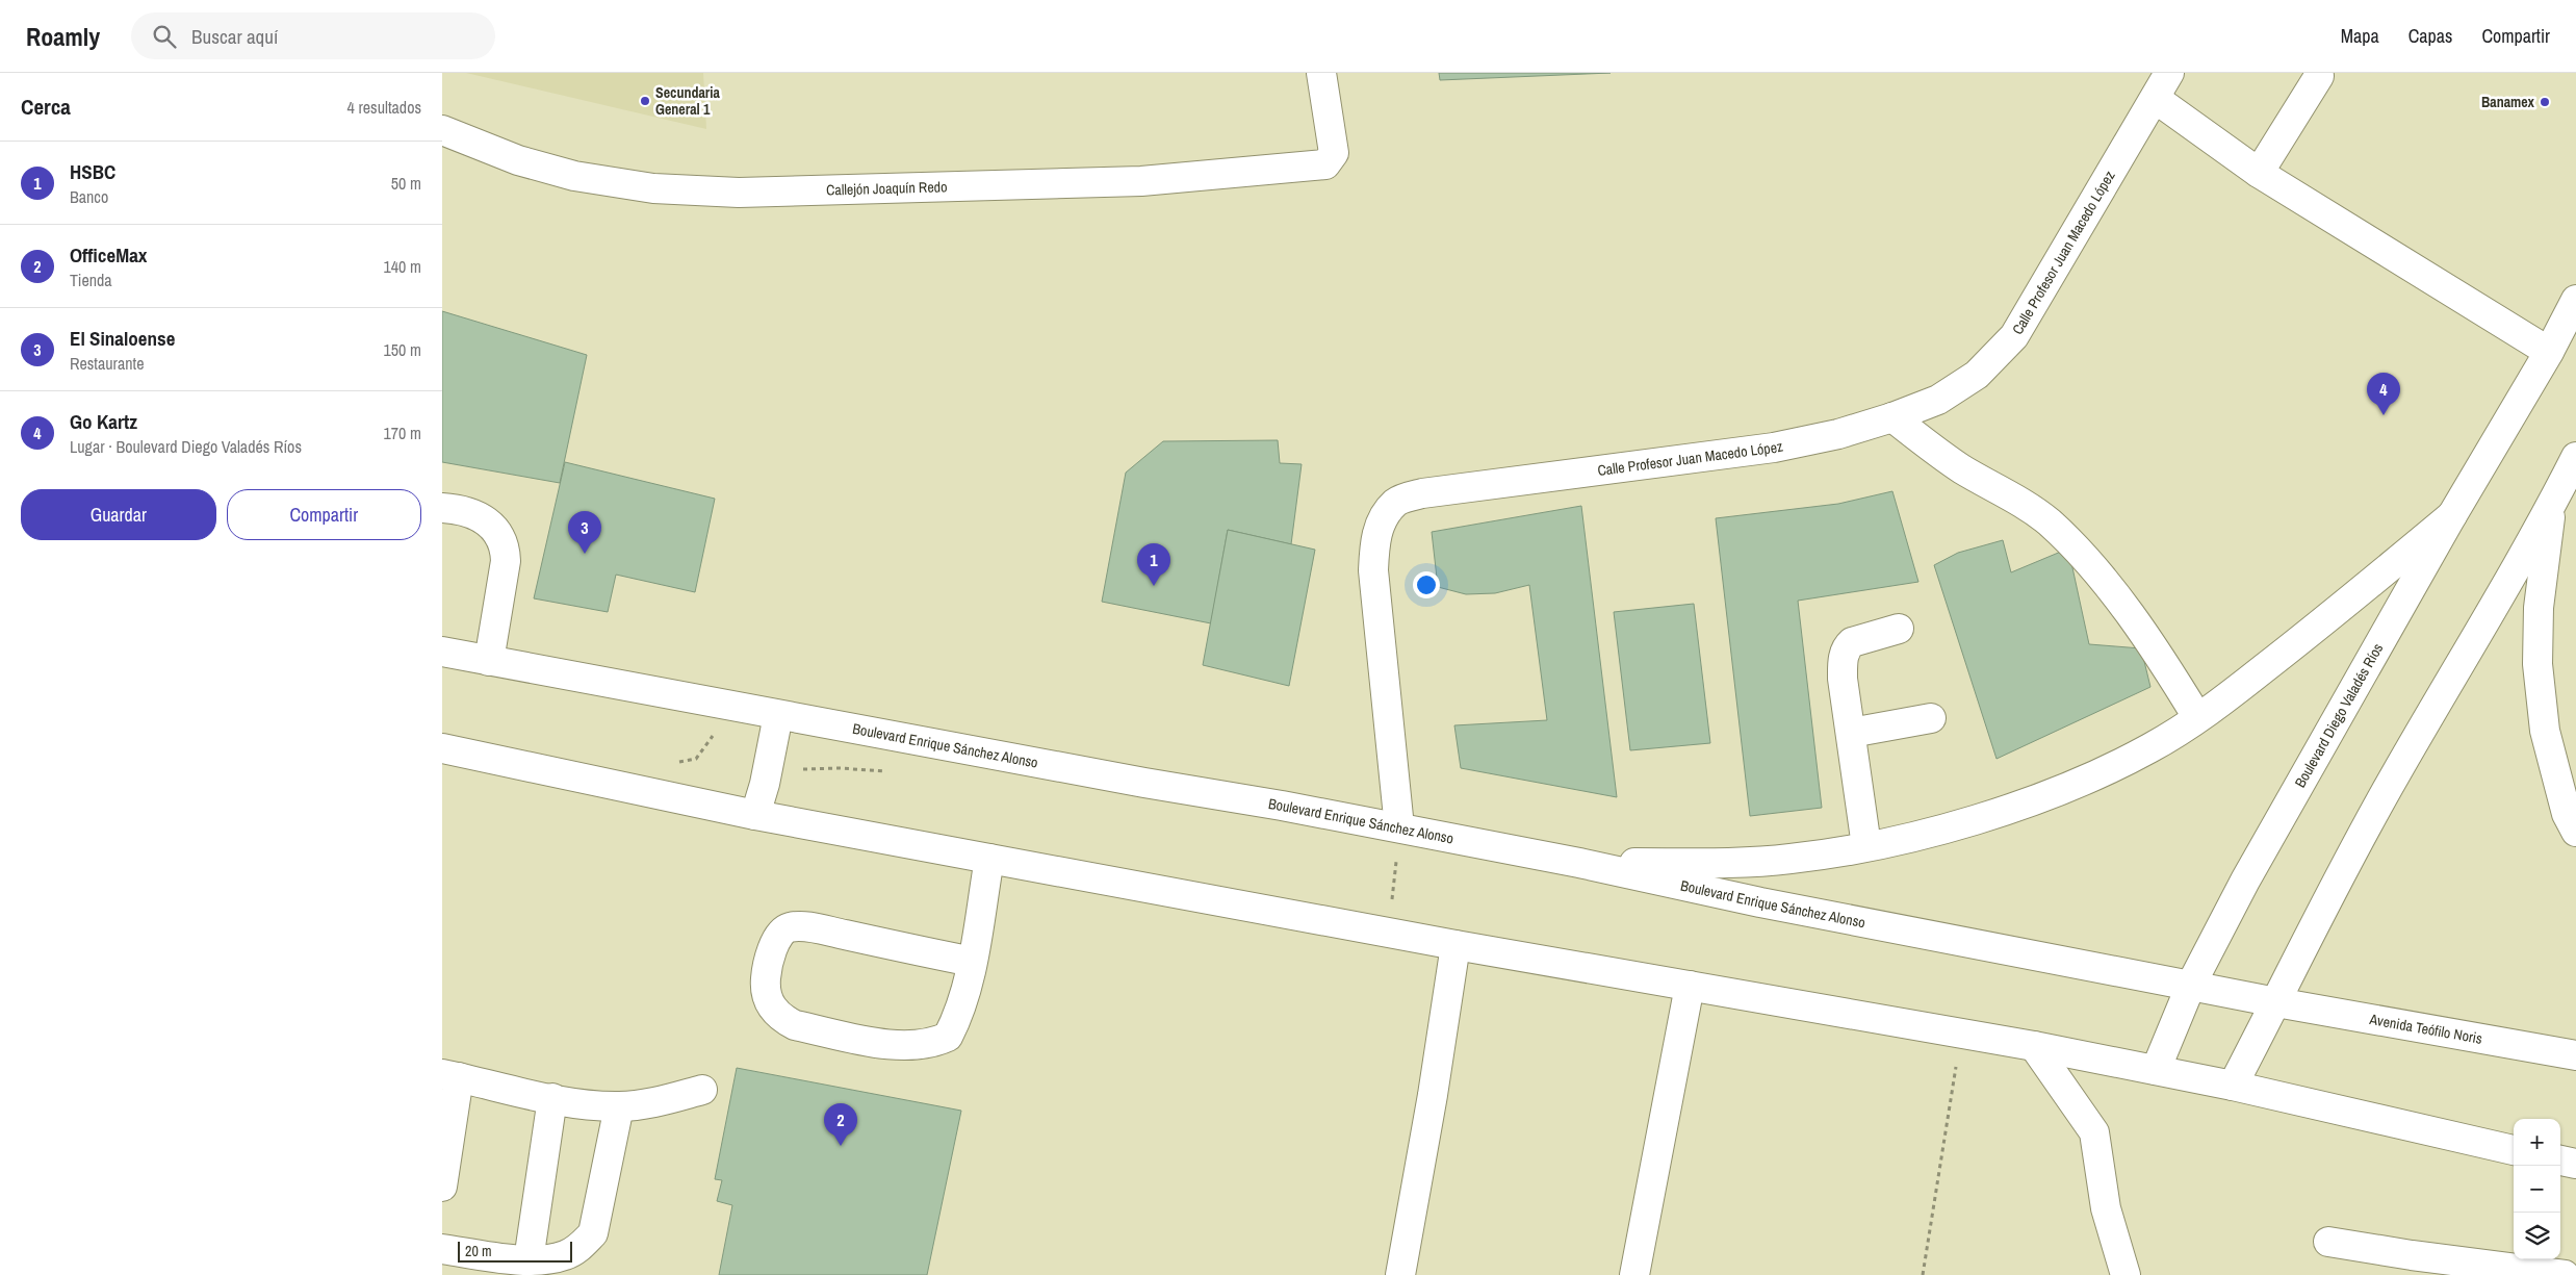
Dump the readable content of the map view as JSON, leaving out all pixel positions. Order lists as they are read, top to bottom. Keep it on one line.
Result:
{"streets":{"main road":["Callejón Joaquín Redo","Calle Profesor Juan Macedo López","Boulevard Diego Valadés Ríos","Boulevard Enrique Sánchez Alonso","Avenida Teófilo Noris"]},"crossings":[["Calle Profesor Juan Macedo López","Boulevard Enrique Sánchez Alonso"],["Boulevard Diego Valadés Ríos","Boulevard Enrique Sánchez Alonso"],["Boulevard Enrique Sánchez Alonso","Avenida Teófilo Noris"]],"places":["Secundaria General 1","Banamex"],"scale_bar":"20 m","page":{"header":"Roamly","search":"Buscar aquí","nav":["Mapa","Capas","Compartir"],"heading":["Cerca","4 resultados"],"list":[{"mark":"1","name":"HSBC","note":"Banco","value":"50 m"},{"mark":"2","name":"OfficeMax","note":"Tienda","value":"140 m"},{"mark":"3","name":"El Sinaloense","note":"Restaurante","value":"150 m"},{"mark":"4","name":"Go Kartz","note":"Lugar · Boulevard Diego Valadés Ríos","value":"170 m"}],"pins":["4","3","1","2"],"buttons":["Guardar","Compartir"],"map_buttons":["+","−"],"scale":"20 m"}}
